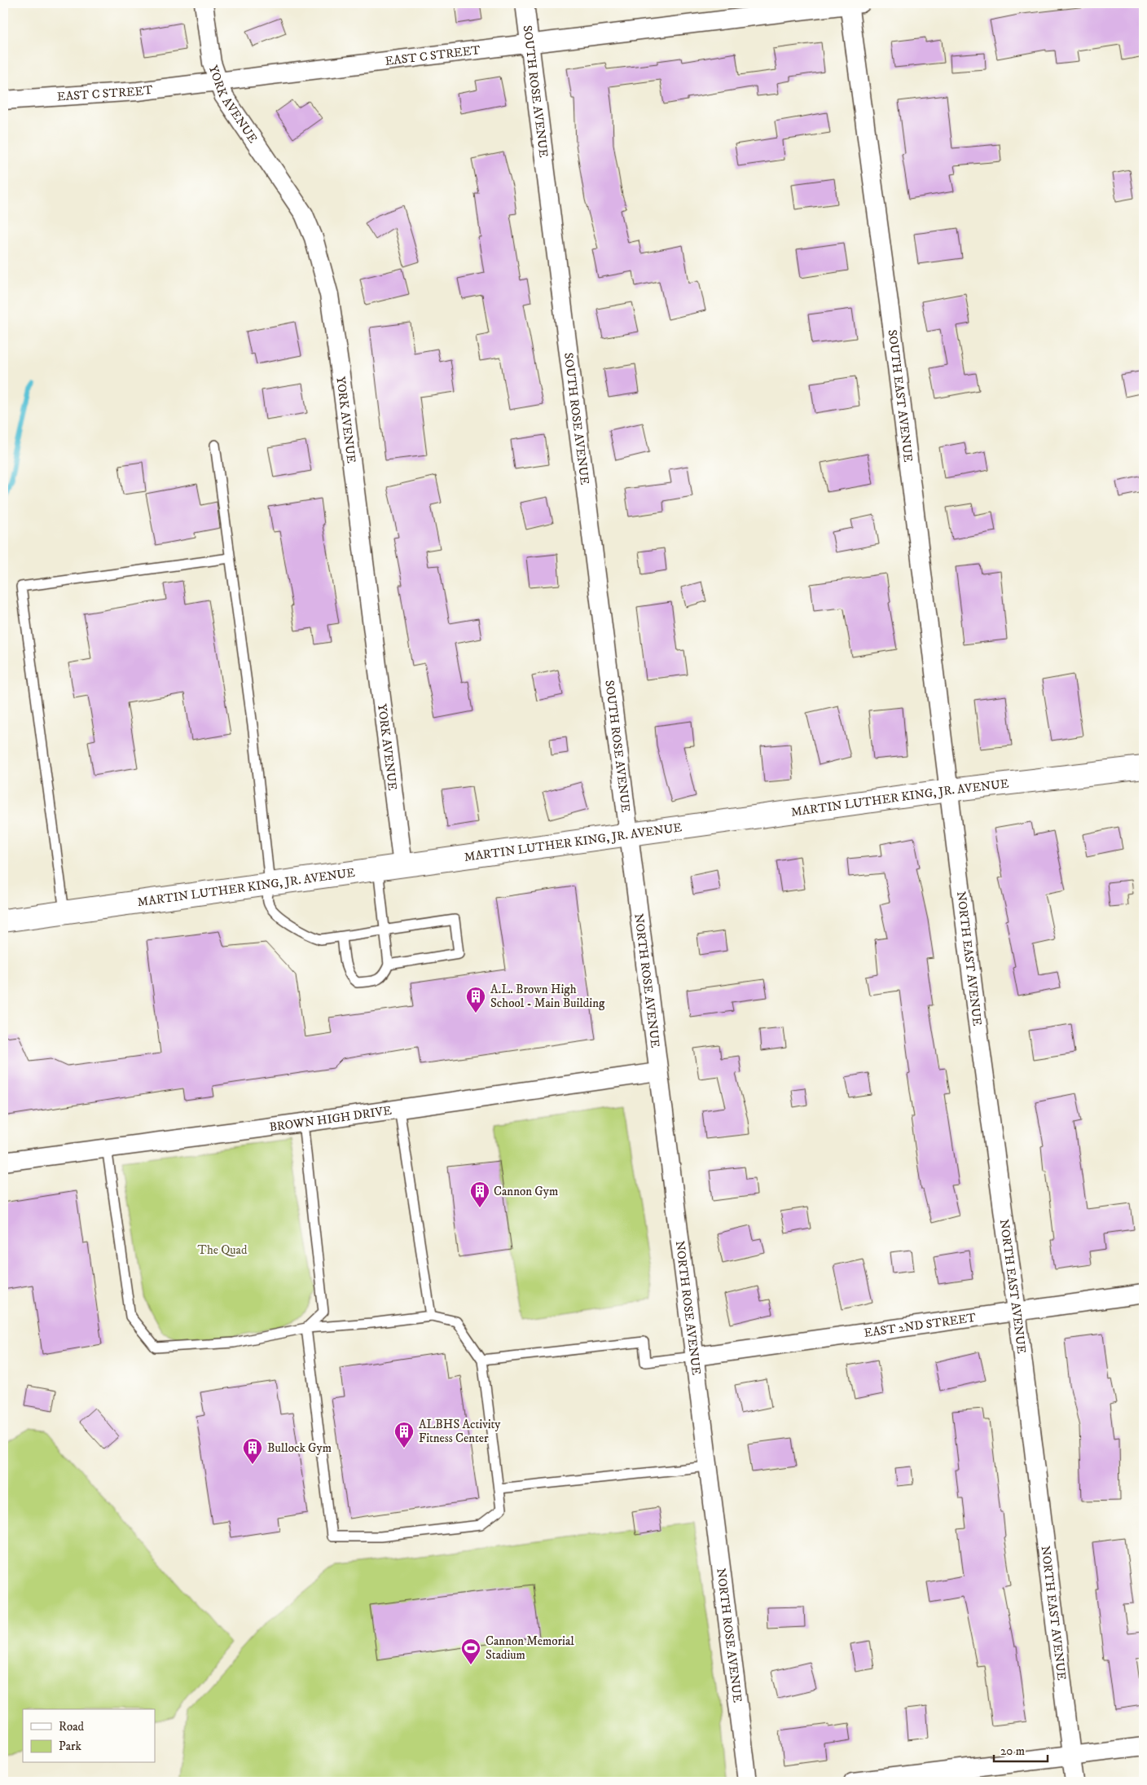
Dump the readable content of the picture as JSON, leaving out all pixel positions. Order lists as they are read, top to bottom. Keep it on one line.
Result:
{"streets":{"main road":["MARTIN LUTHER KING, JR. AVENUE"],"street":["EAST C STREET","SOUTH ROSE AVENUE","YORK AVENUE","SOUTH EAST AVENUE","NORTH EAST AVENUE","NORTH ROSE AVENUE","BROWN HIGH DRIVE","EAST 2ND STREET"]},"crossings":[["EAST C STREET","SOUTH ROSE AVENUE"],["EAST C STREET","YORK AVENUE"],["EAST C STREET","SOUTH EAST AVENUE"],["SOUTH ROSE AVENUE","MARTIN LUTHER KING, JR. AVENUE"],["SOUTH ROSE AVENUE","NORTH ROSE AVENUE"],["YORK AVENUE","MARTIN LUTHER KING, JR. AVENUE"],["SOUTH EAST AVENUE","MARTIN LUTHER KING, JR. AVENUE"],["SOUTH EAST AVENUE","NORTH EAST AVENUE"],["MARTIN LUTHER KING, JR. AVENUE","NORTH EAST AVENUE"],["MARTIN LUTHER KING, JR. AVENUE","NORTH ROSE AVENUE"],["NORTH EAST AVENUE","EAST 2ND STREET"],["NORTH ROSE AVENUE","BROWN HIGH DRIVE"],["NORTH ROSE AVENUE","EAST 2ND STREET"]],"parks":["The Quad"],"places":{"building":["A.L. Brown High School - Main Building","Cannon Gym","ALBHS Activity Fitness Center","Bullock Gym"],"sports":["Cannon Memorial Stadium"]},"legend":["Road","Park"],"scale_bar":"20 m"}
